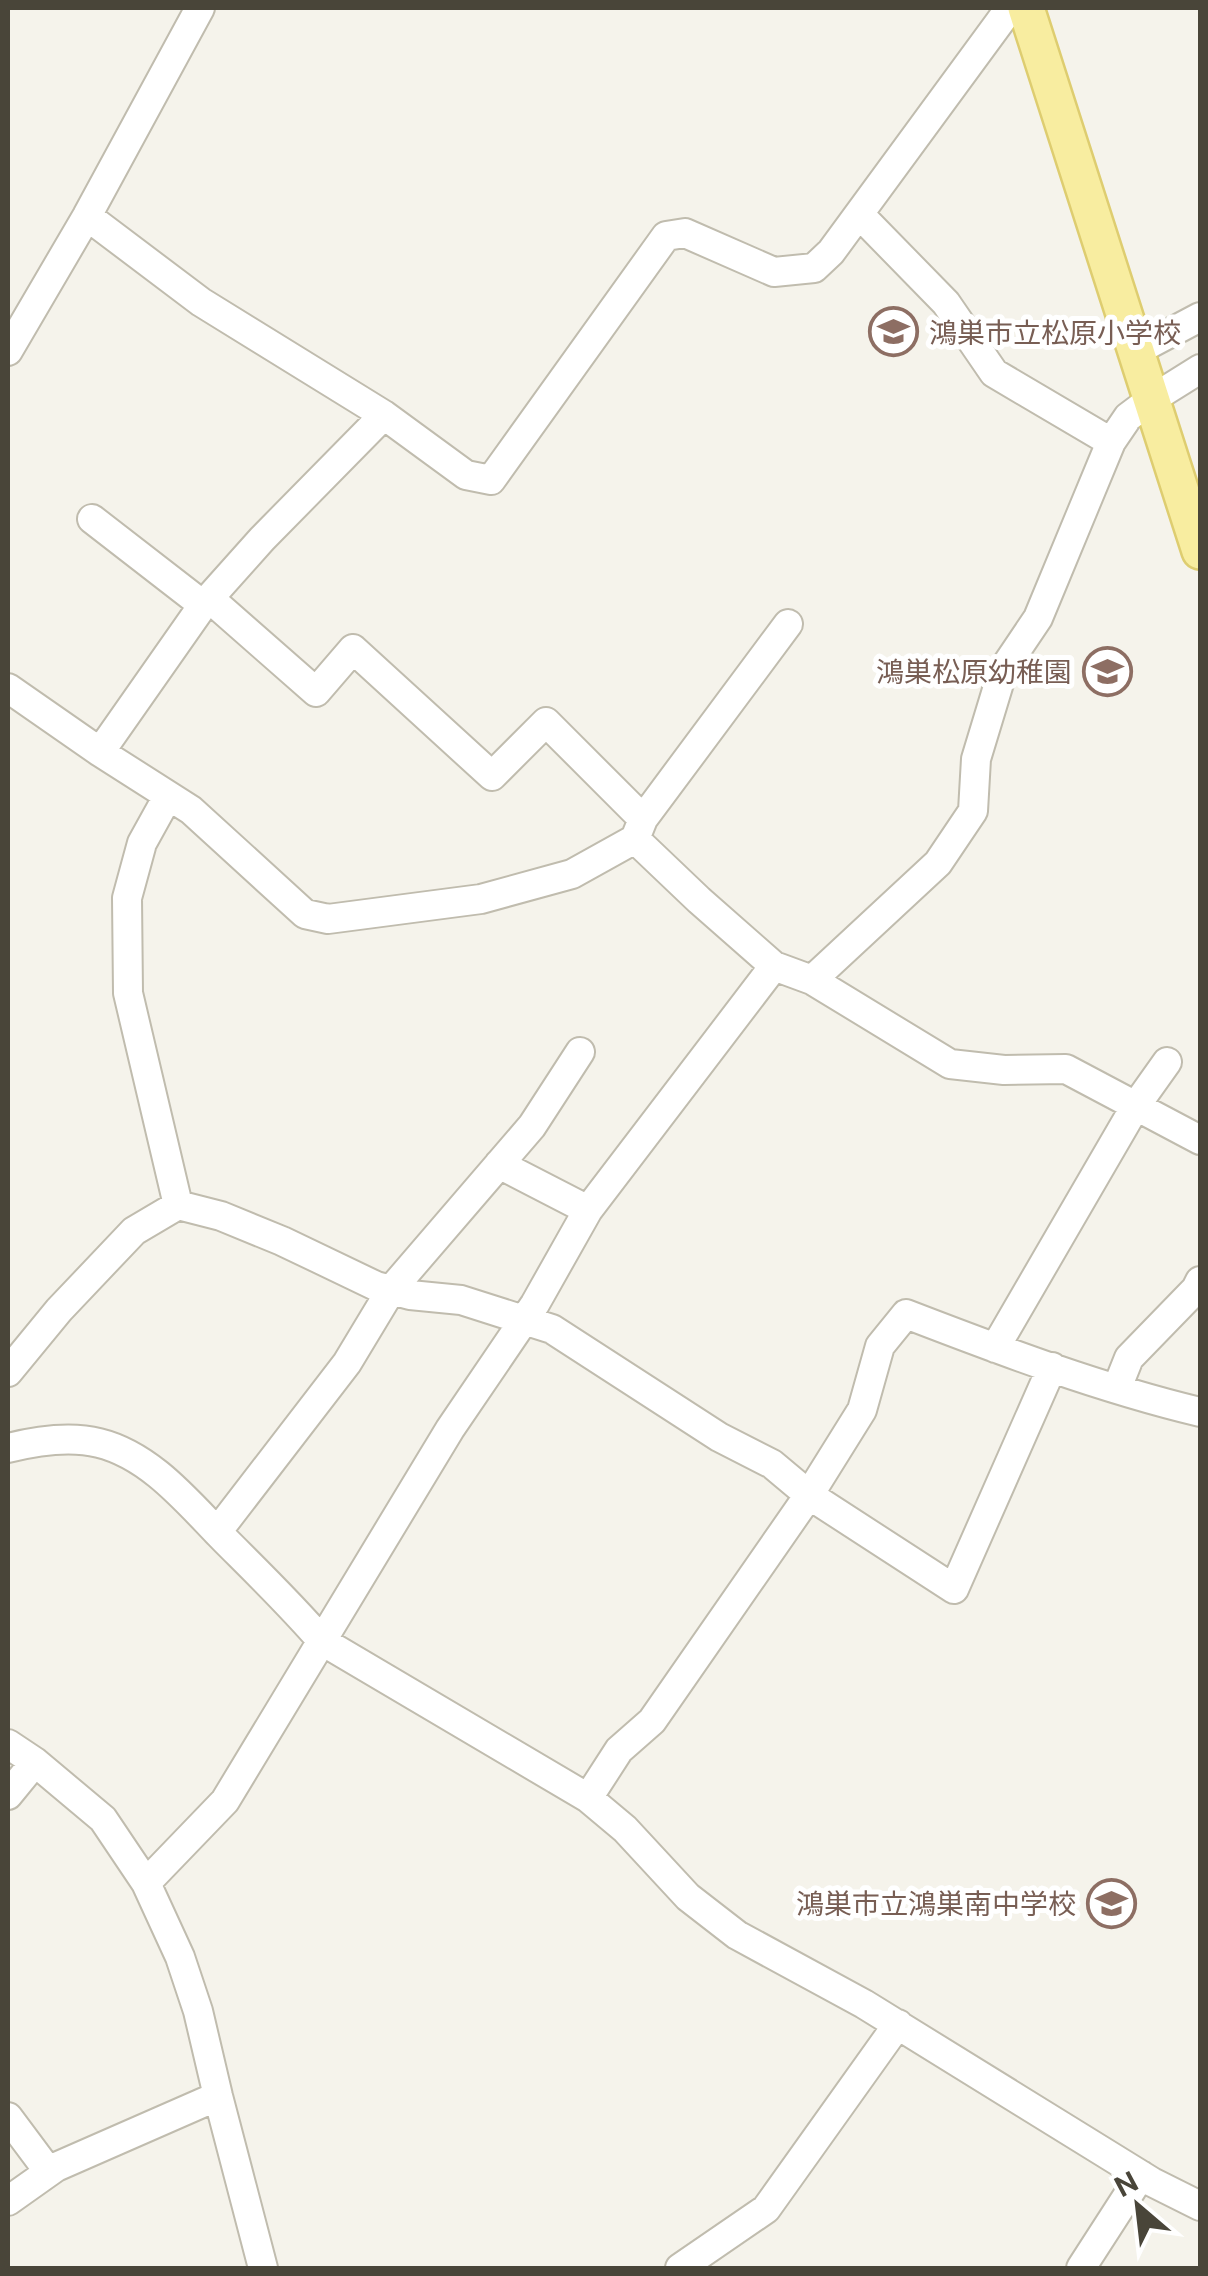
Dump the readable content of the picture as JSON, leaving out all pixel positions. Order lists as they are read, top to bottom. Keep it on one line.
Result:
{"places":{"school or university":["鴻巣市立松原小学校","鴻巣松原幼稚園","鴻巣市立鴻巣南中学校"]},"north":"top left"}
